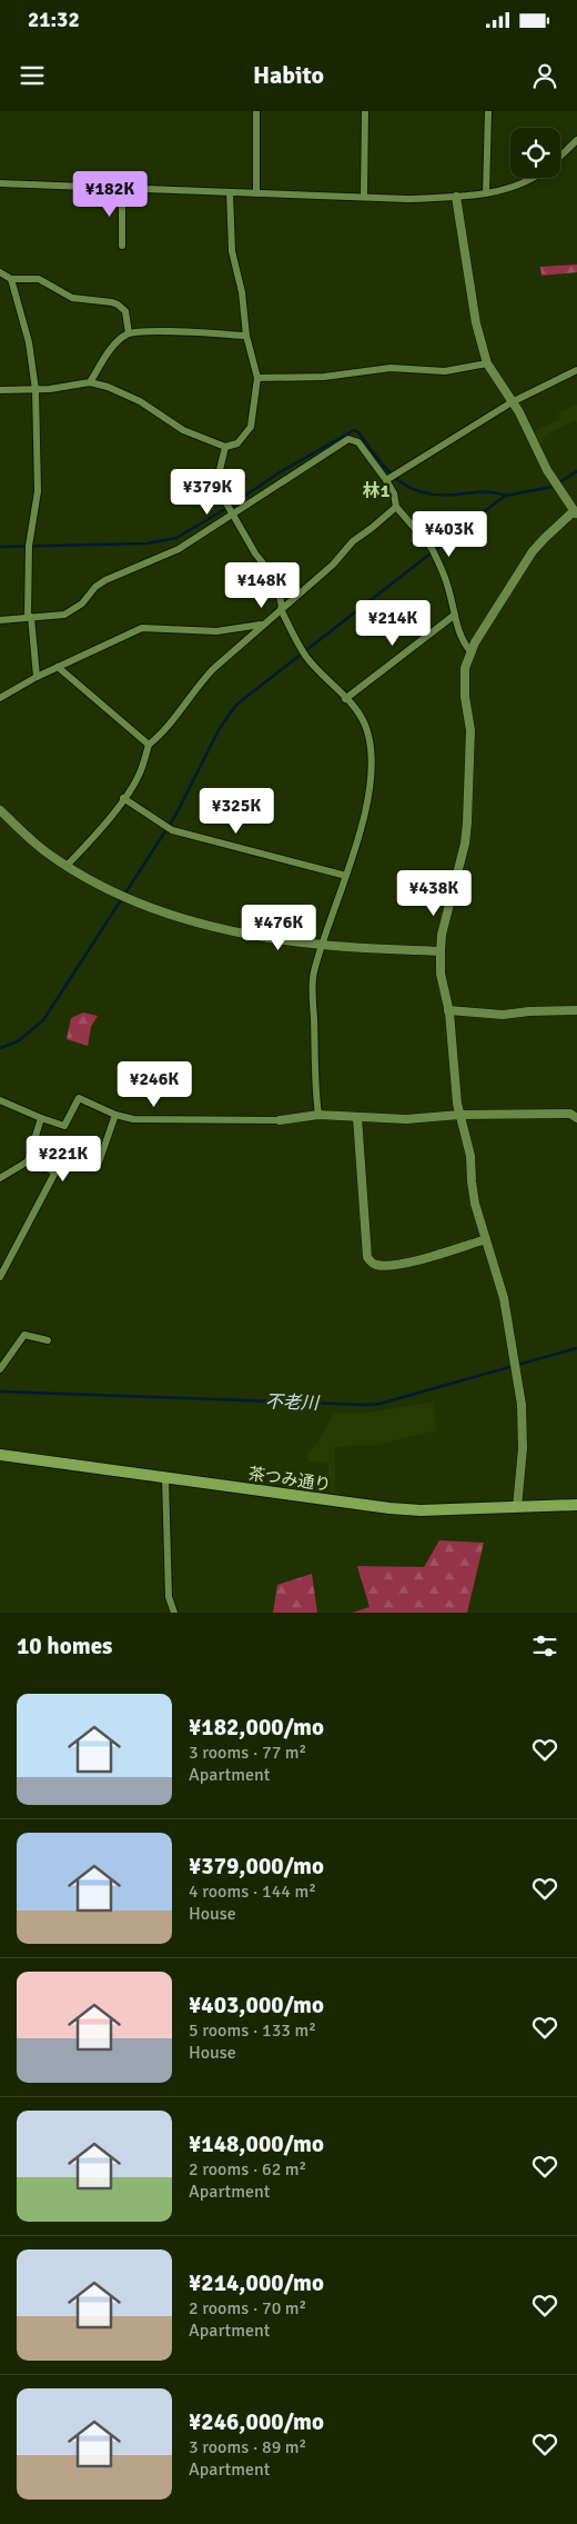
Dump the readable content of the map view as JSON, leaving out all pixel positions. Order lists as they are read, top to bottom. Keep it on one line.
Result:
{"streets":{"main road":["茶つみ通り"]},"districts":["林1"],"water":["不老川"],"page":{"status":"21:32","header":"Habito","price":["¥182K","¥379K","¥403K","¥148K","¥214K","¥325K","¥438K","¥476K","¥246K","¥221K"],"heading":"10 homes","list":[{"name":"¥182,000/mo","note":"3 rooms · 77 m² · Apartment"},{"name":"¥379,000/mo","note":"4 rooms · 144 m² · House"},{"name":"¥403,000/mo","note":"5 rooms · 133 m² · House"},{"name":"¥148,000/mo","note":"2 rooms · 62 m² · Apartment"},{"name":"¥214,000/mo","note":"2 rooms · 70 m² · Apartment"},{"name":"¥246,000/mo","note":"3 rooms · 89 m² · Apartment"}]}}
